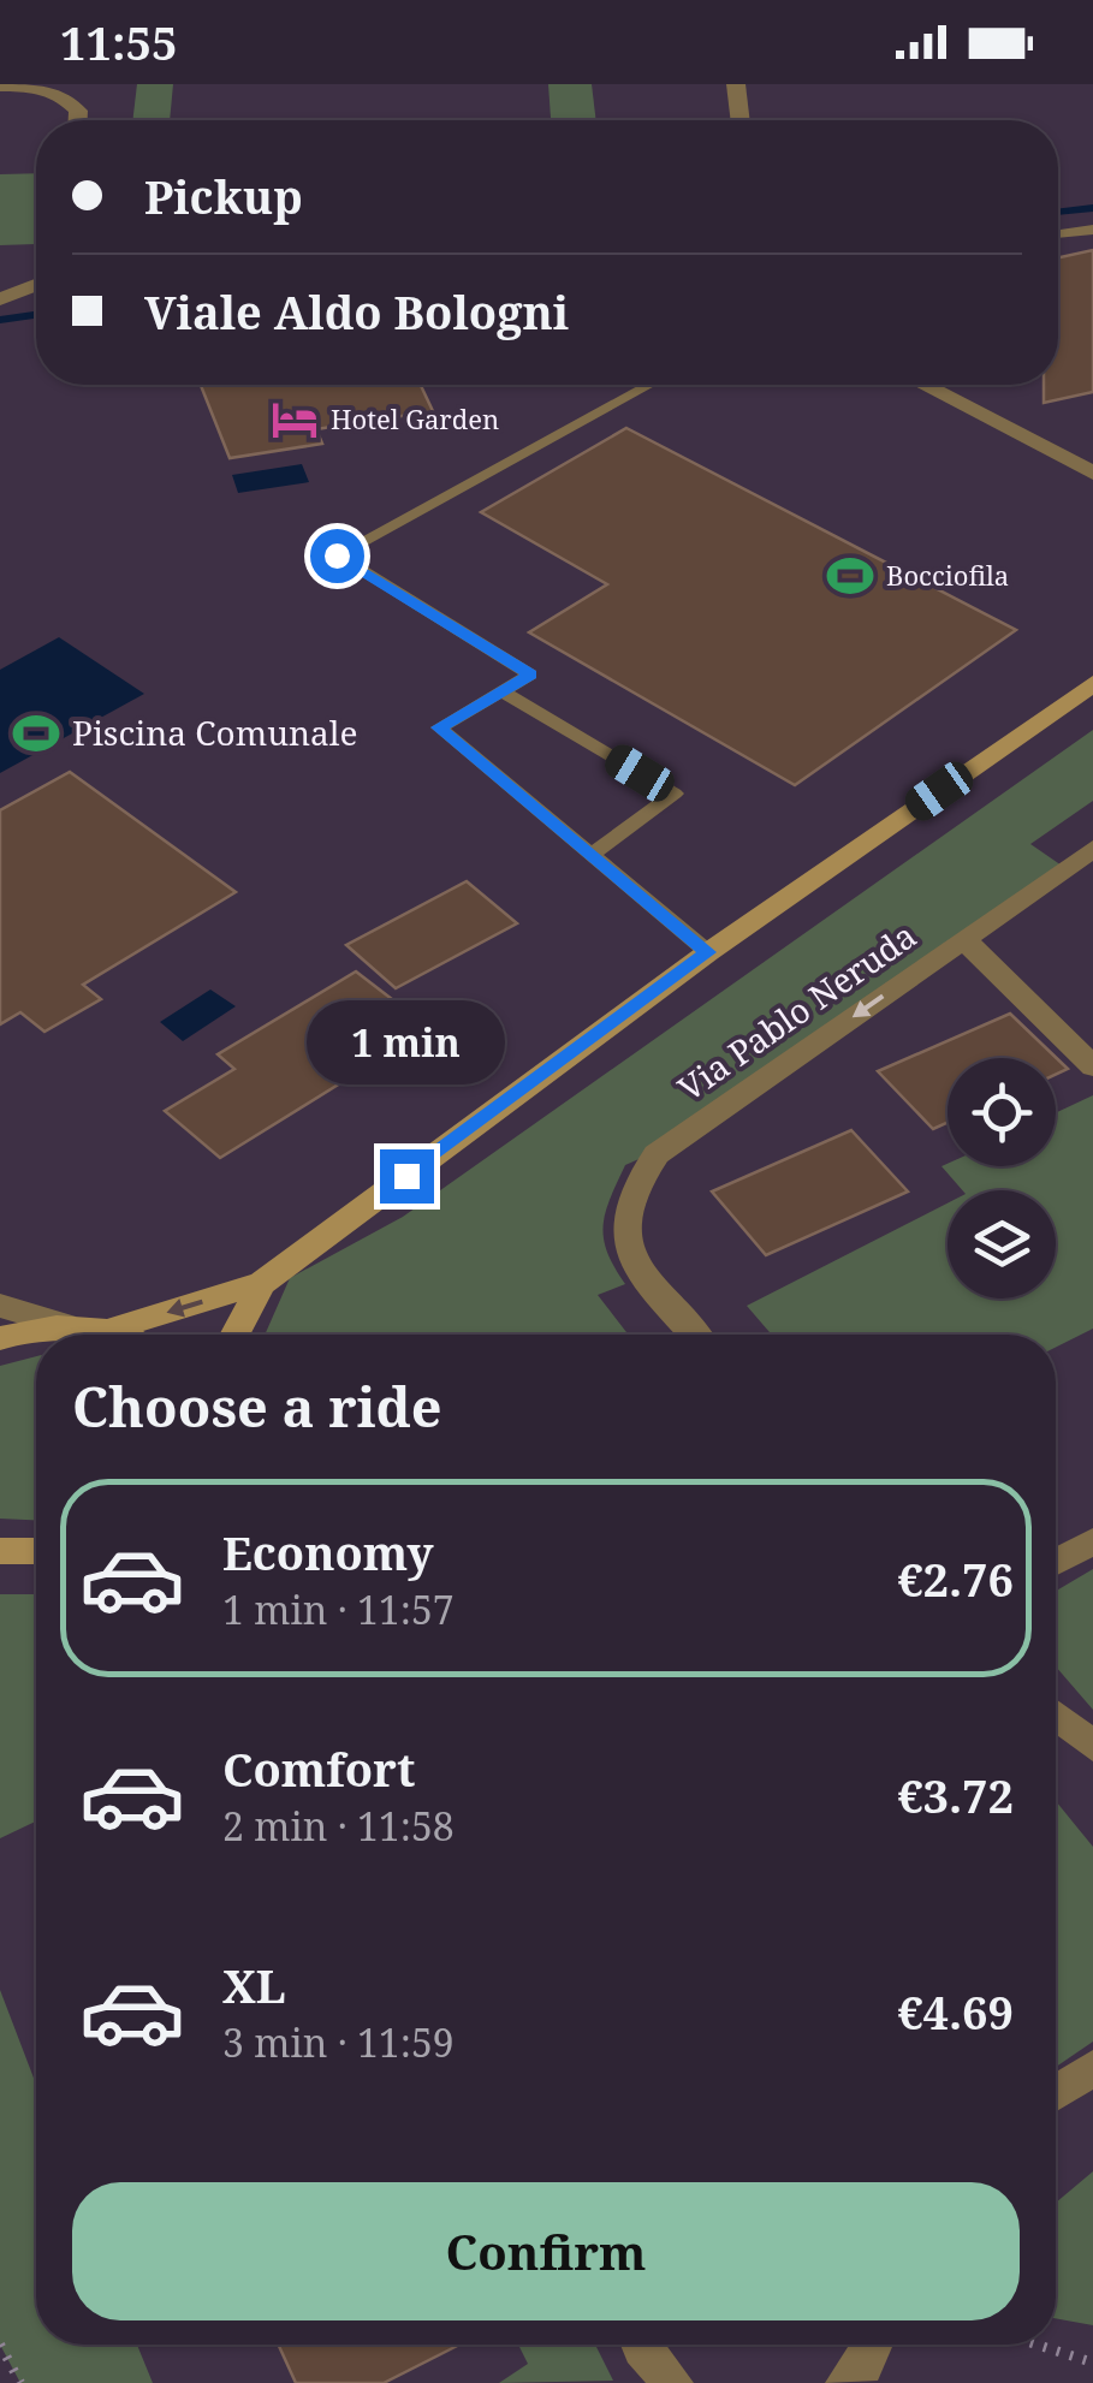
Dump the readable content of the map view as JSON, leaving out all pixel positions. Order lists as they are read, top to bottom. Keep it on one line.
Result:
{"streets":{"street":["Via Pablo Neruda"]},"one_way":["Via Pablo Neruda"],"places":{"hotel":["Hotel Garden"],"sports":["Bocciofila","Piscina Comunale"]},"page":{"status":"11:55","banner":["Pickup","Viale Aldo Bologni"],"bubble":"1 min","heading":"Choose a ride","list":[{"name":"Economy","note":"1 min · 11:57","value":"€2.76"},{"name":"Comfort","note":"2 min · 11:58","value":"€3.72"},{"name":"XL","note":"3 min · 11:59","value":"€4.69"}],"buttons":"Confirm"}}
